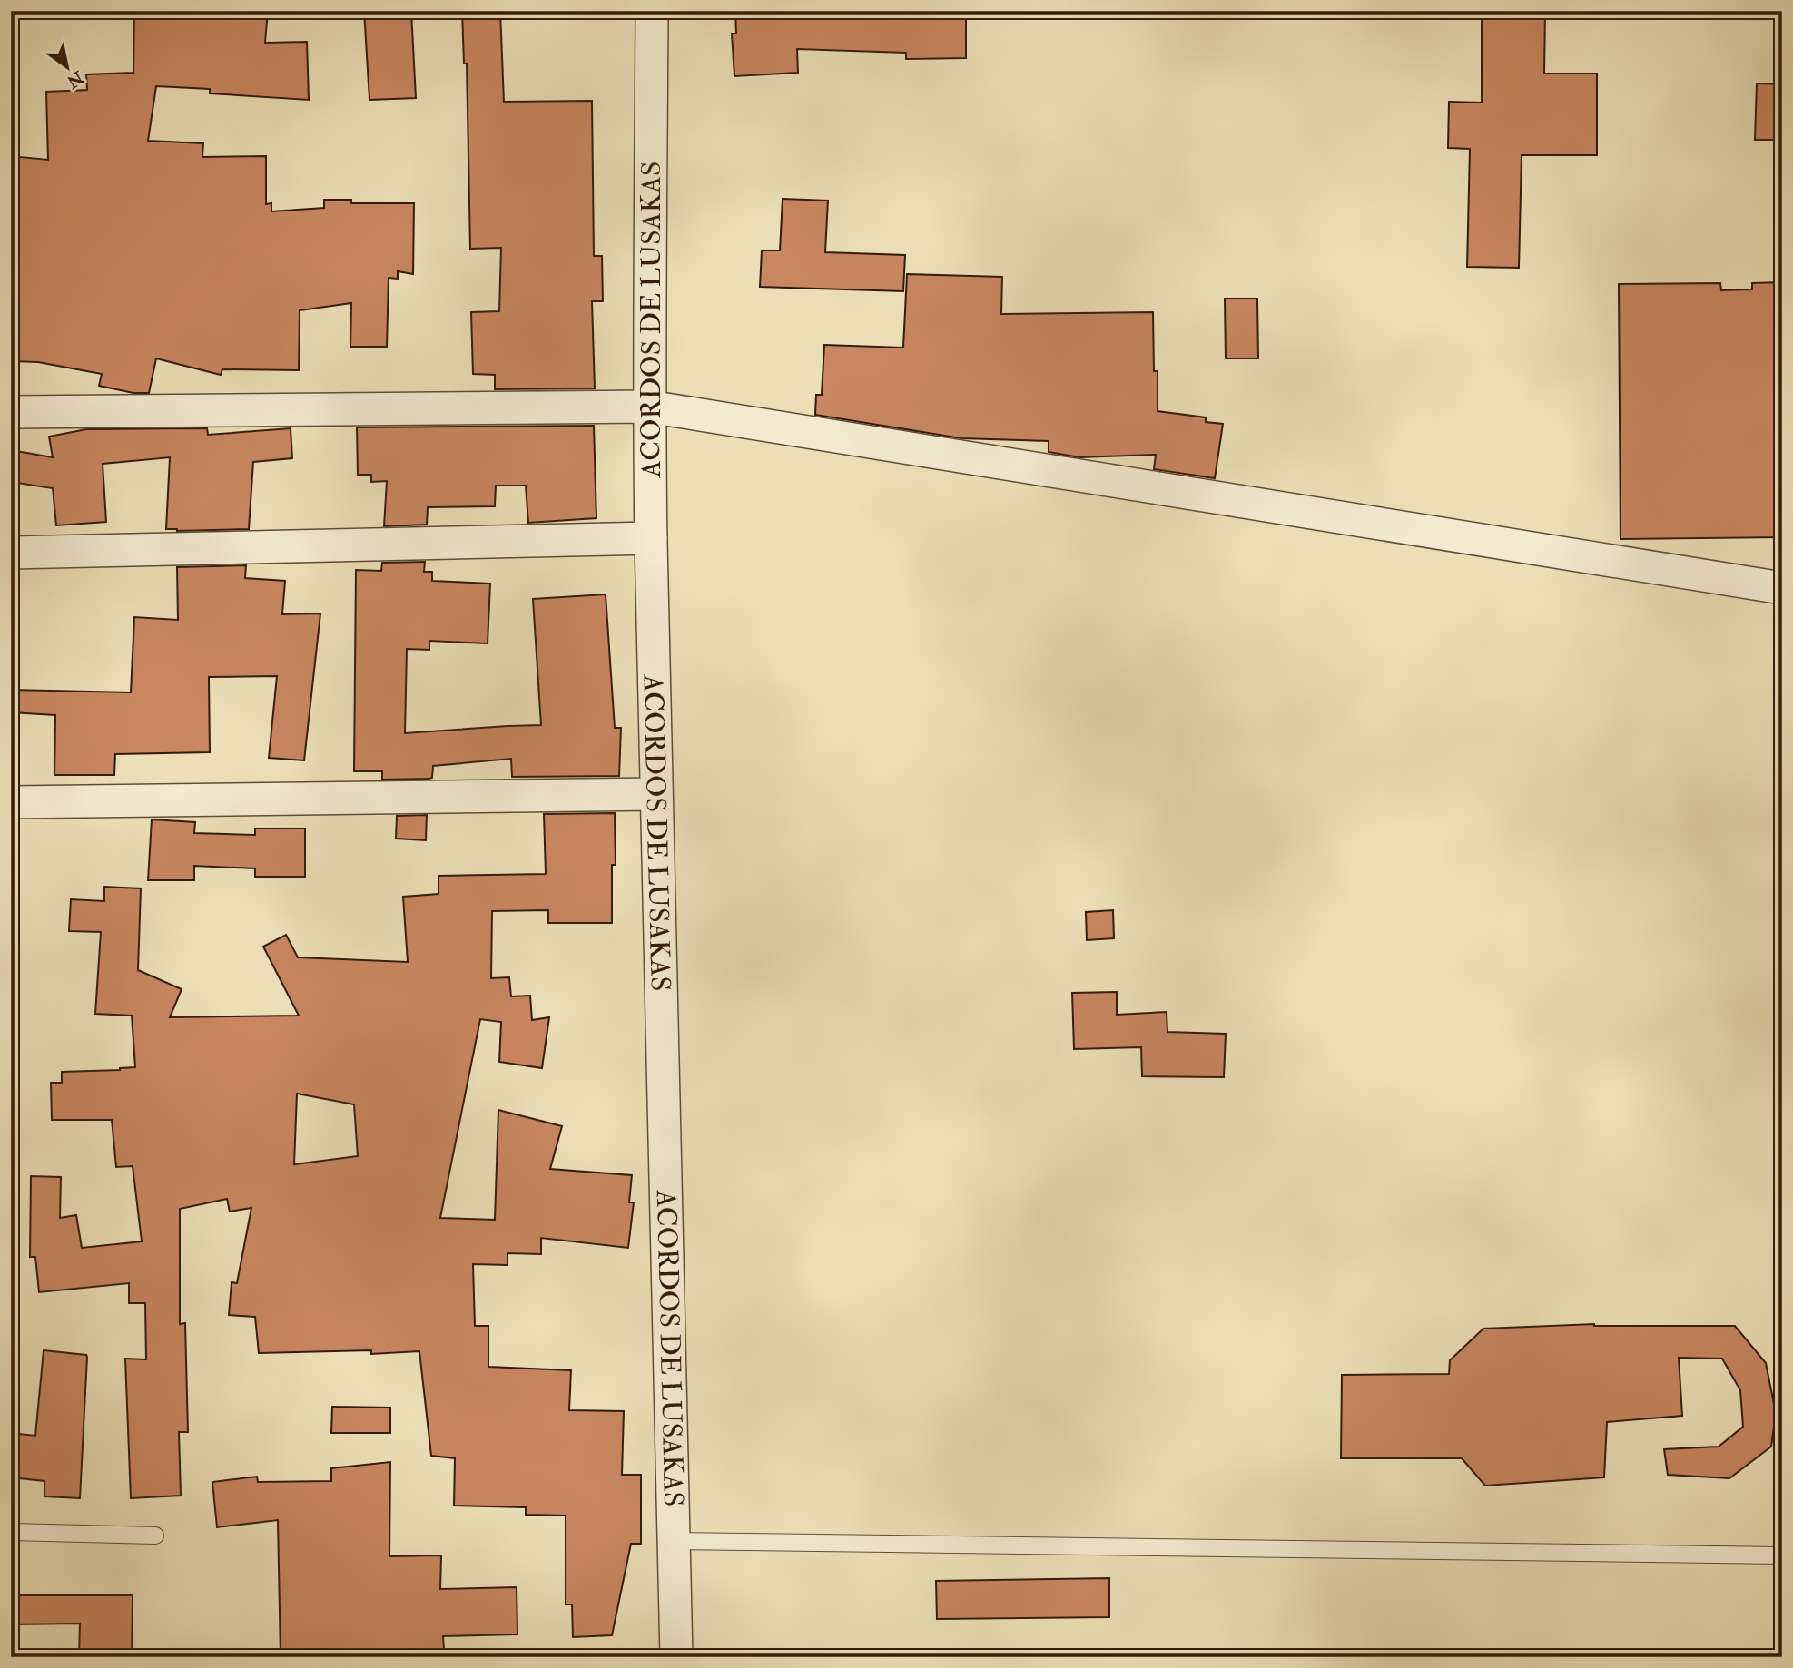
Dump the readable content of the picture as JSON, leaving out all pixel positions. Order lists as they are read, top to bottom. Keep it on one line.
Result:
{"streets":{"street":["ACORDOS DE LUSAKAS"]},"north":"bottom right"}
